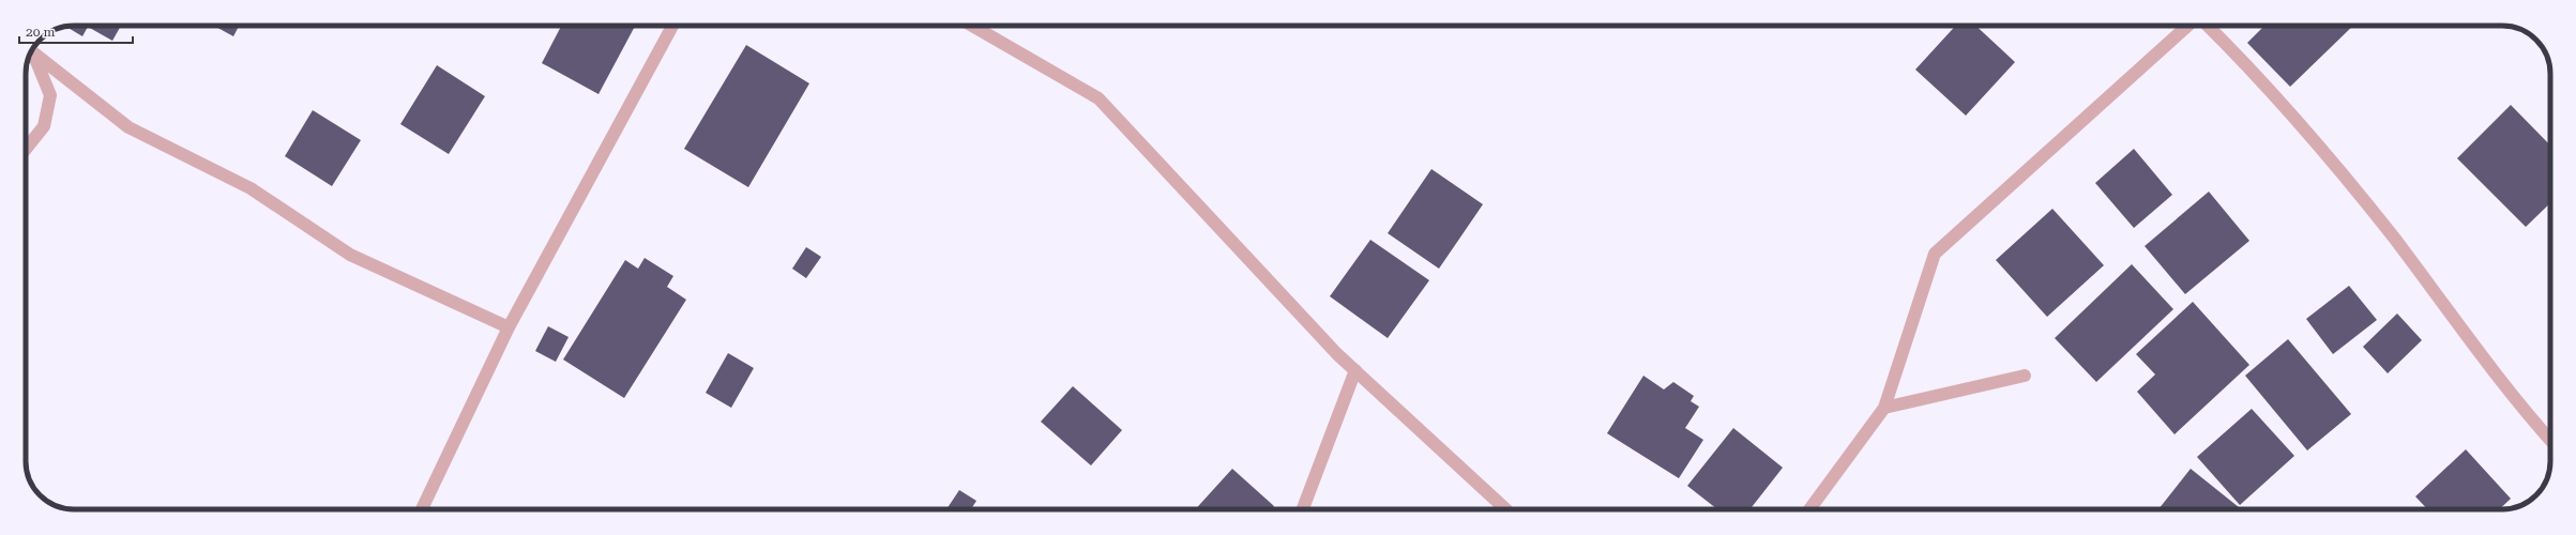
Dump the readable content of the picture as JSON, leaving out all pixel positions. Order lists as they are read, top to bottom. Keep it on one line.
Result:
{"scale_bar":"20 m"}
